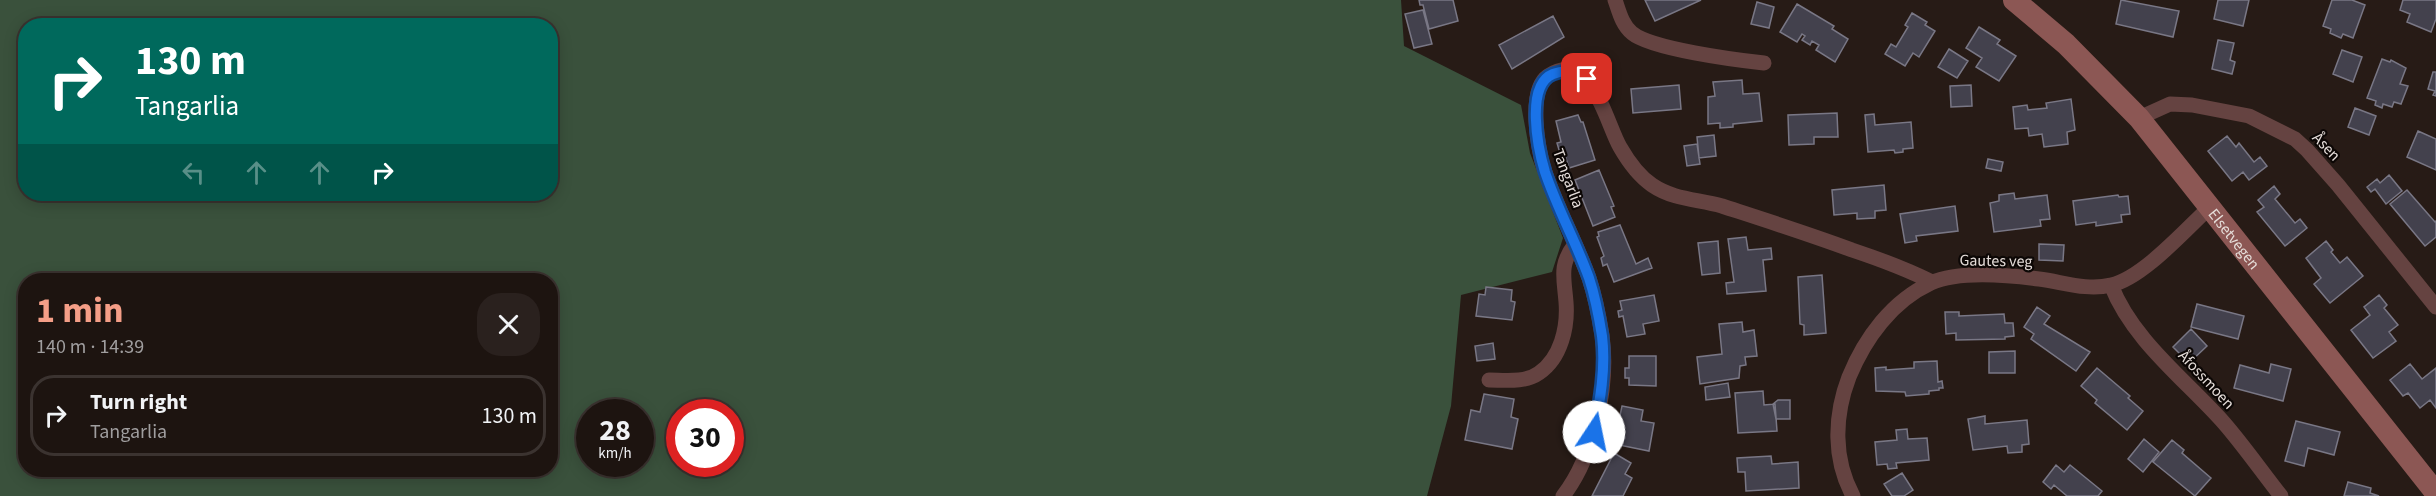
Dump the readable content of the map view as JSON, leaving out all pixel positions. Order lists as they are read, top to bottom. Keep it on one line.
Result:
{"streets":{"main road":["Elsetvegen"],"street":["Åsen","Tangarlia","Gautes veg","Åfossmoen"]},"crossings":[["Åsen","Elsetvegen"],["Tangarlia","Gautes veg"],["Elsetvegen","Gautes veg"],["Gautes veg","Åfossmoen"]],"page":{"turn":["130 m","Tangarlia"],"heading":["1 min","140 m · 14:39"],"list":[{"name":"Turn right","note":"Tangarlia","value":"130 m"}],"speed":"28 km/h","limit":"30"}}
